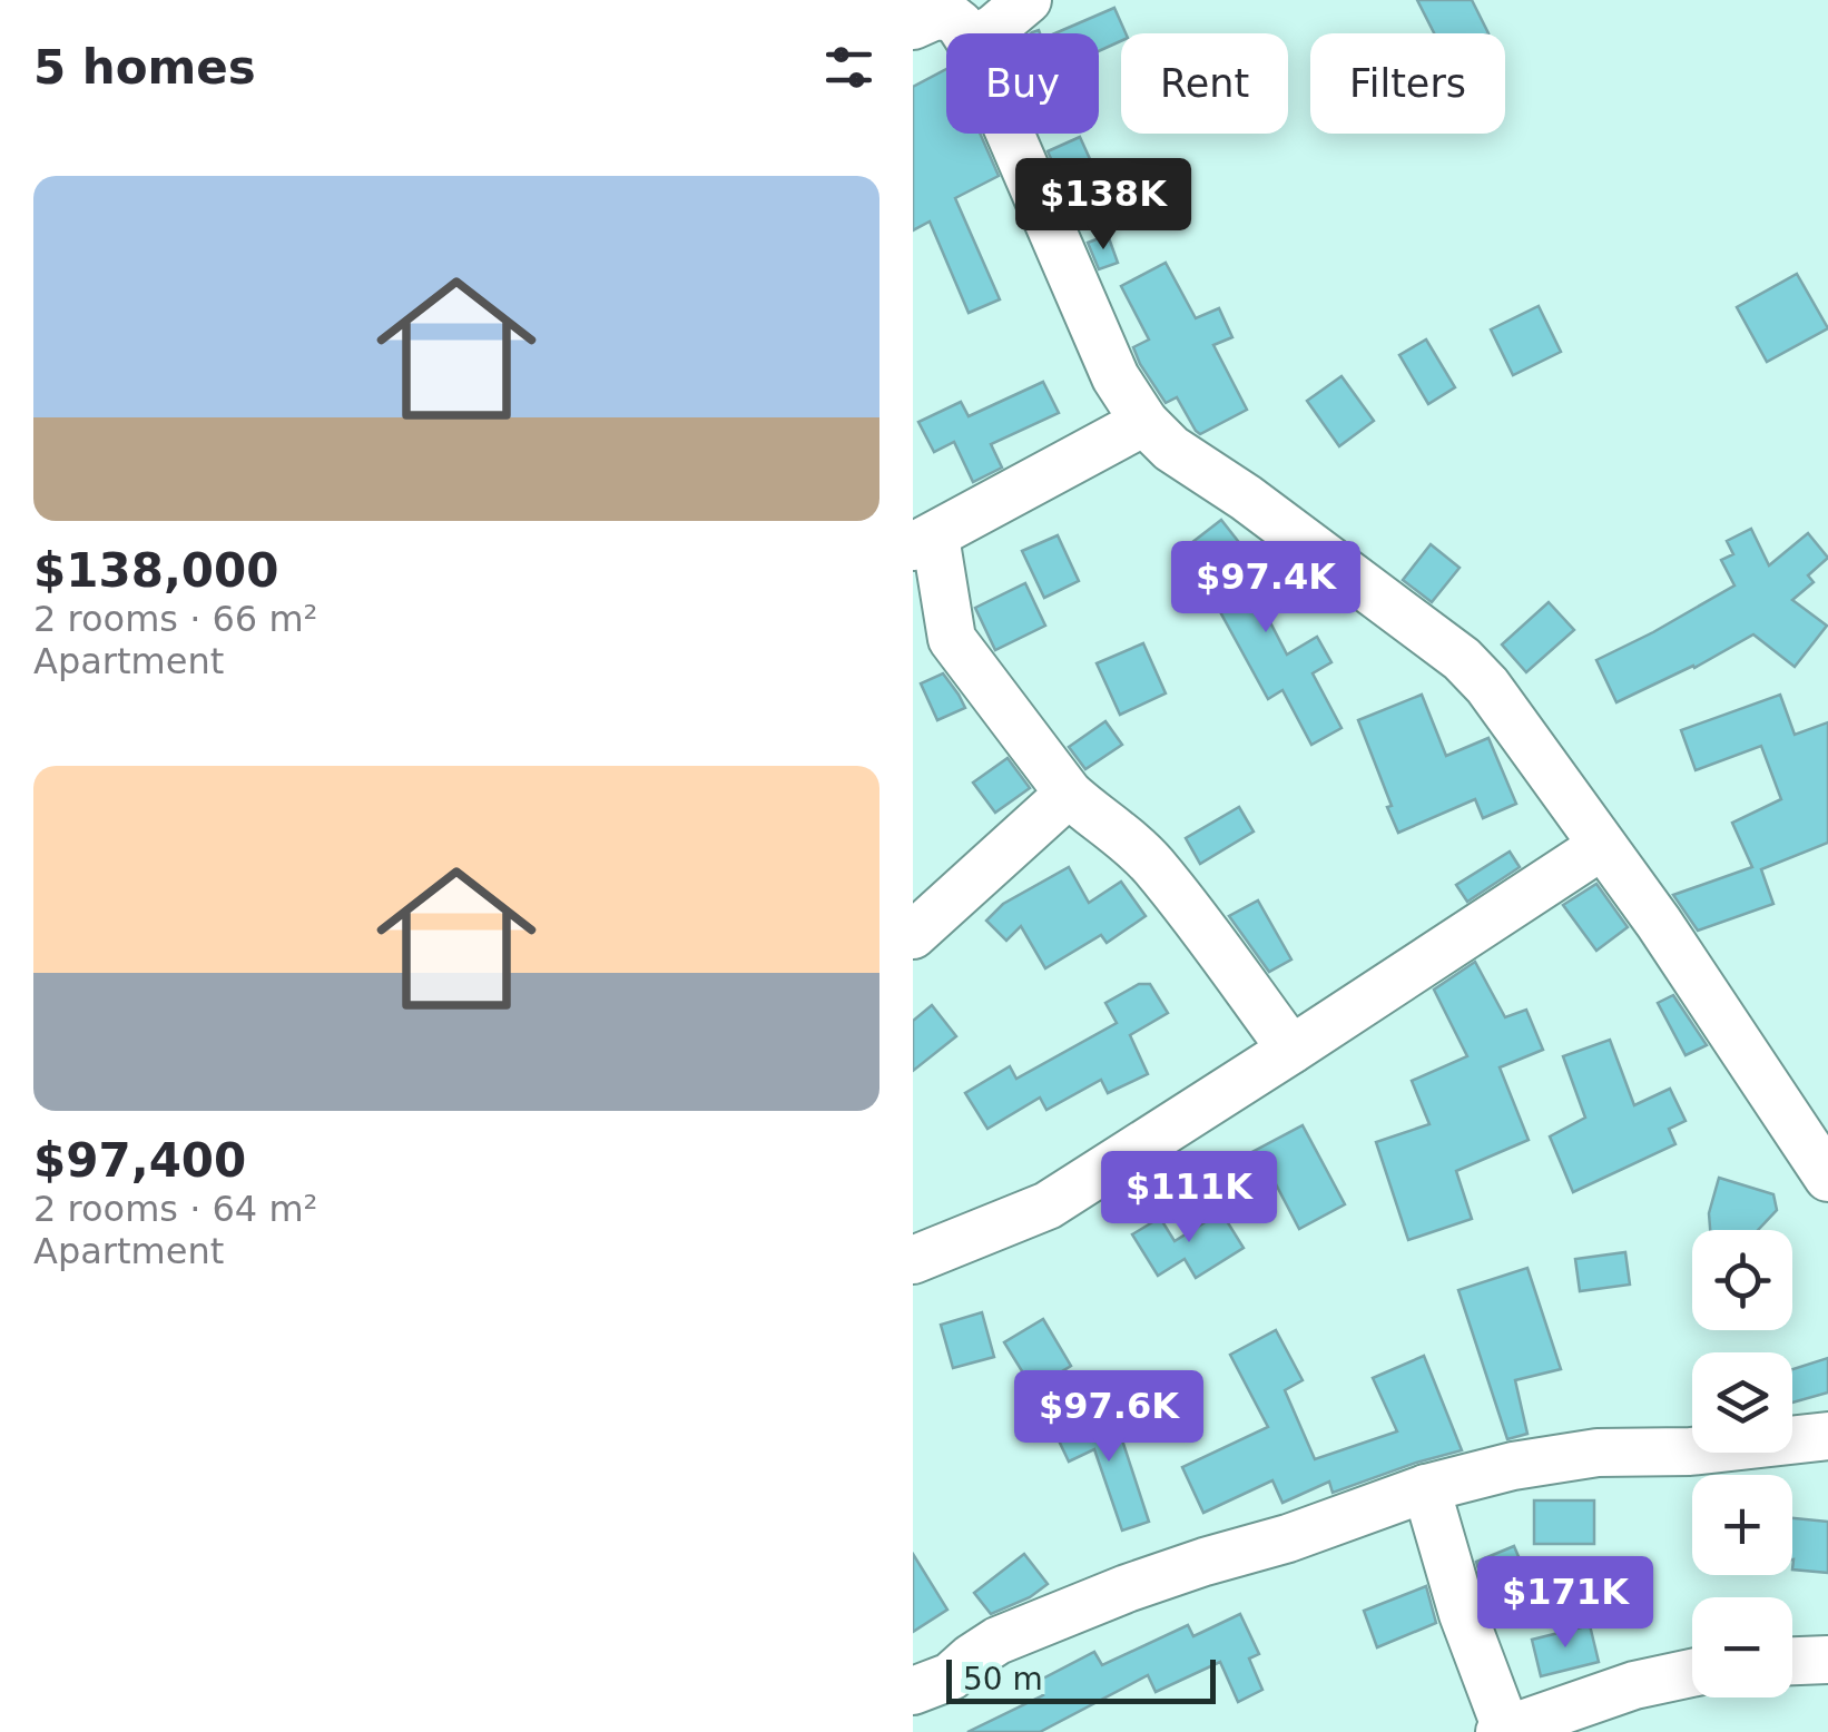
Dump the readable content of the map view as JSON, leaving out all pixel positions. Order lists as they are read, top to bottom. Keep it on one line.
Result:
{"scale_bar":"50 m","page":{"heading":"5 homes","chip":["Buy","Rent","Filters"],"list":[{"name":"$138,000","note":"2 rooms · 66 m² · Apartment"},{"name":"$97,400","note":"2 rooms · 64 m² · Apartment"}],"price":["$138K","$97.4K","$111K","$97.6K","$171K"],"map_buttons":["+","−"],"scale":"50 m"}}
